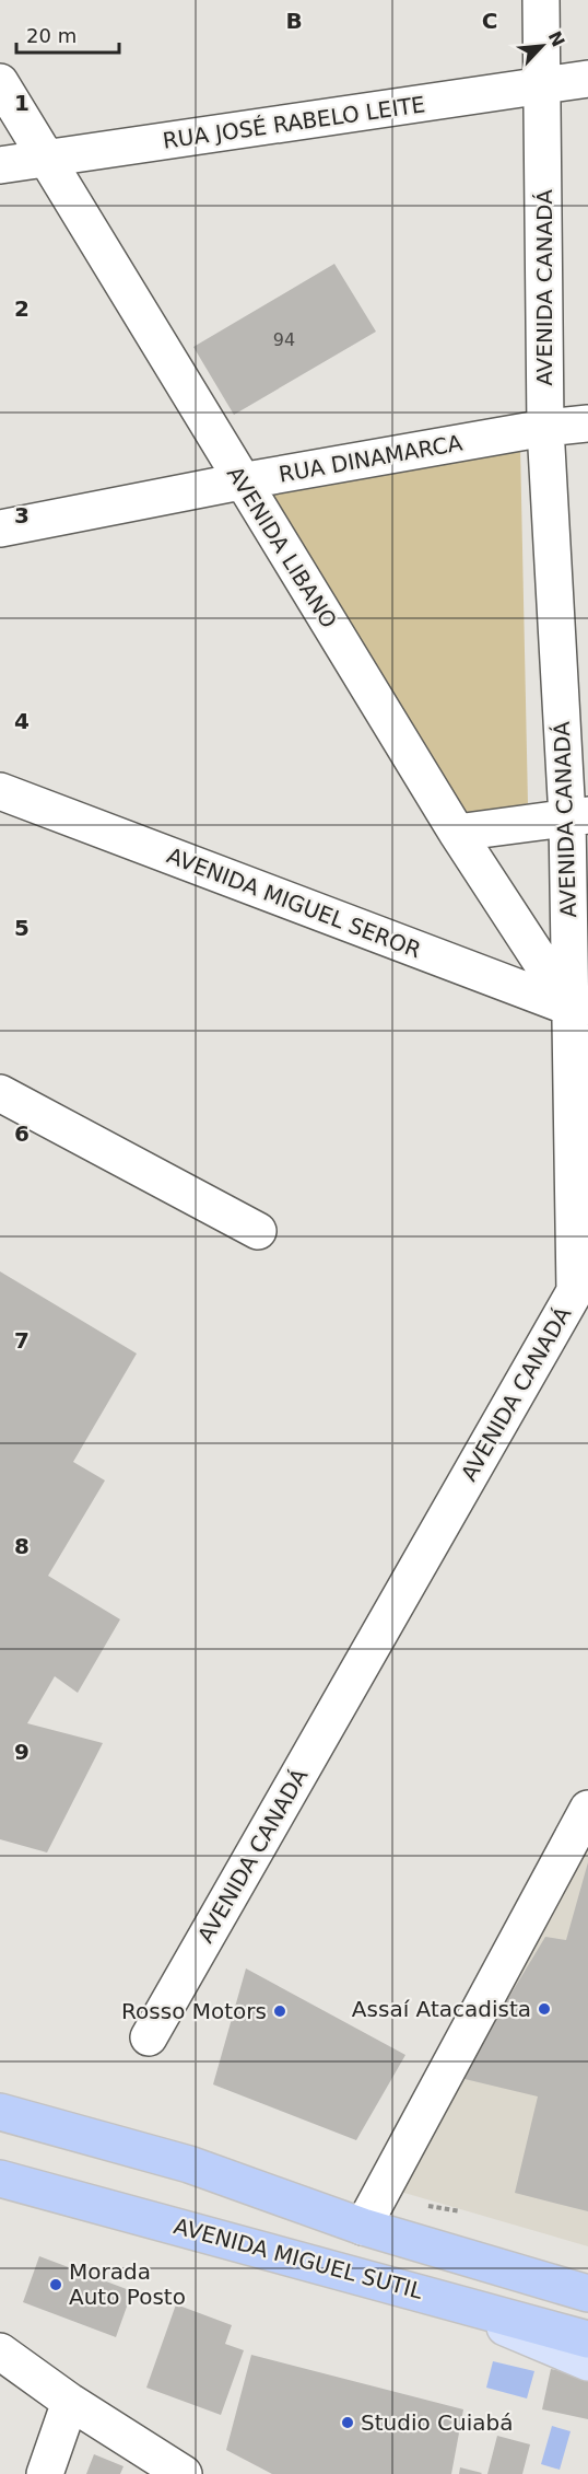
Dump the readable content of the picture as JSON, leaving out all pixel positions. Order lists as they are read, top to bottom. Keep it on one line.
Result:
{"streets":{"highway":["AVENIDA MIGUEL SUTIL"],"street":["RUA JOSÉ RABELO LEITE","AVENIDA CANADÁ","RUA DINAMARCA","AVENIDA LIBANO","AVENIDA MIGUEL SEROR"]},"crossings":[["RUA JOSÉ RABELO LEITE","AVENIDA CANADÁ"],["RUA JOSÉ RABELO LEITE","AVENIDA LIBANO"],["AVENIDA CANADÁ","RUA DINAMARCA"],["AVENIDA CANADÁ","AVENIDA LIBANO"],["AVENIDA CANADÁ","AVENIDA MIGUEL SEROR"],["RUA DINAMARCA","AVENIDA LIBANO"],["AVENIDA LIBANO","AVENIDA MIGUEL SEROR"]],"places":["Assaí Atacadista","Rosso Motors","Morada Auto Posto","Studio Cuiabá"],"house_numbers":["94"],"scale_bar":"20 m","north":"top right","grid":{"columns":["B","C"],"rows":["1","2","3","4","5","6","7","8","9"]}}
